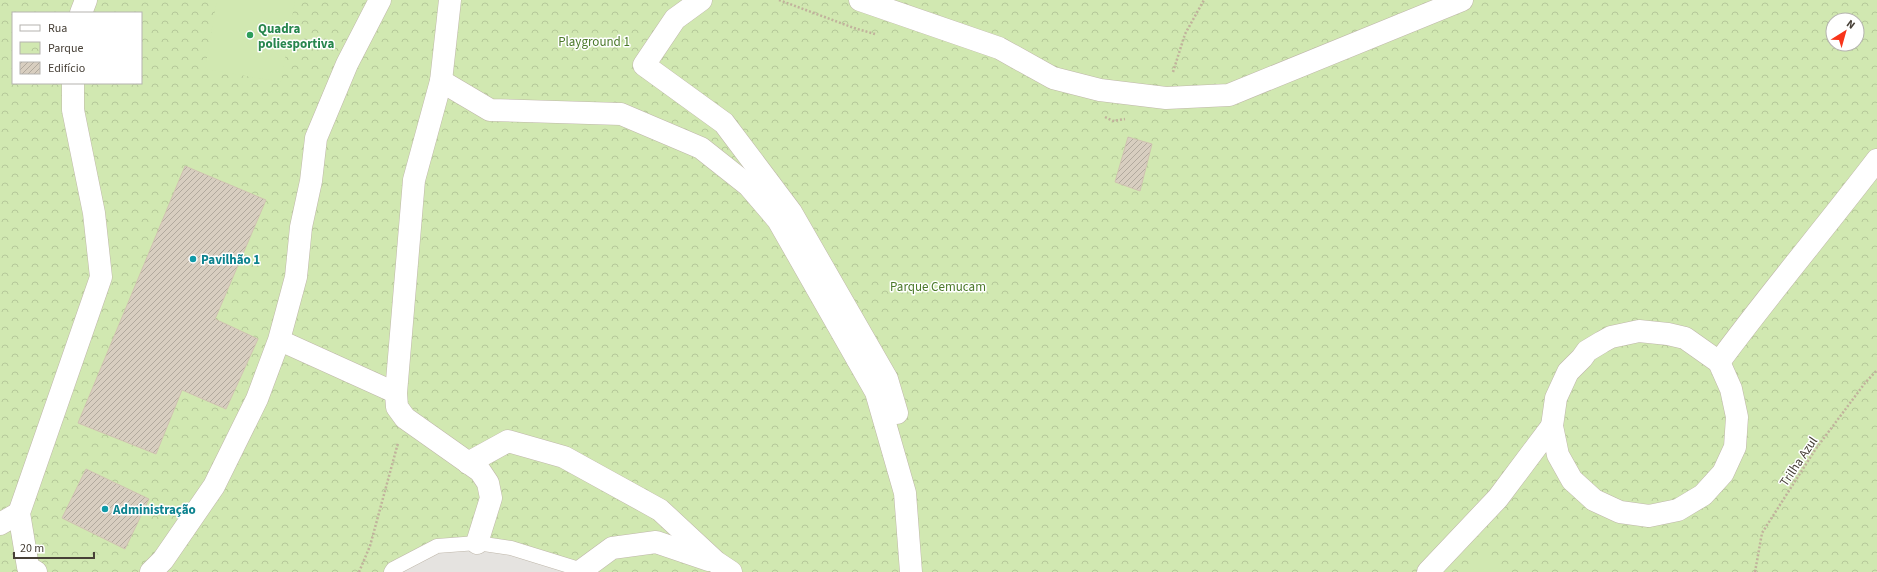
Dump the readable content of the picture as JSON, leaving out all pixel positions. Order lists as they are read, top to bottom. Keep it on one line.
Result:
{"streets":{"path":["Trilha Azul"]},"parks":["Playground 1","Parque Cemucam"],"places":["Quadra poliesportiva","Pavilhão 1","Administração"],"legend":["Rua","Parque","Edifício"],"scale_bar":"20 m","north":"top right"}
